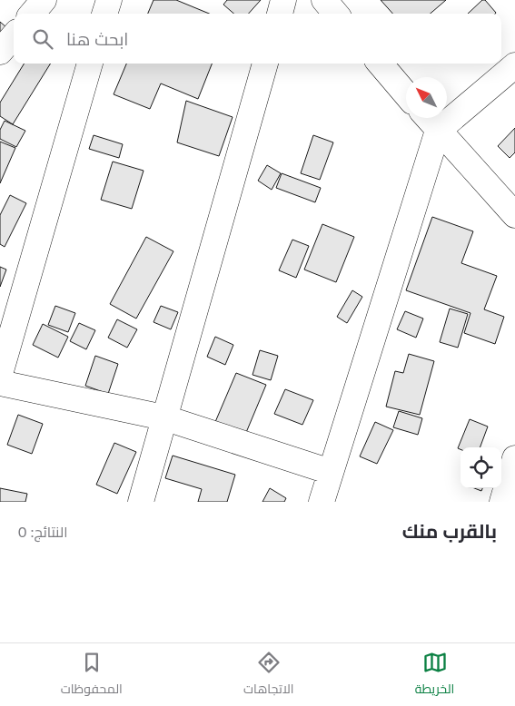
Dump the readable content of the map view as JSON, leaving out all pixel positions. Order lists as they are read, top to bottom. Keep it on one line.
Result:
{"north":"top left","page":{"search":"ابحث هنا","heading":["بالقرب منك","النتائج: 0"],"nav":["الخريطة","الاتجاهات","المحفوظات"]}}
